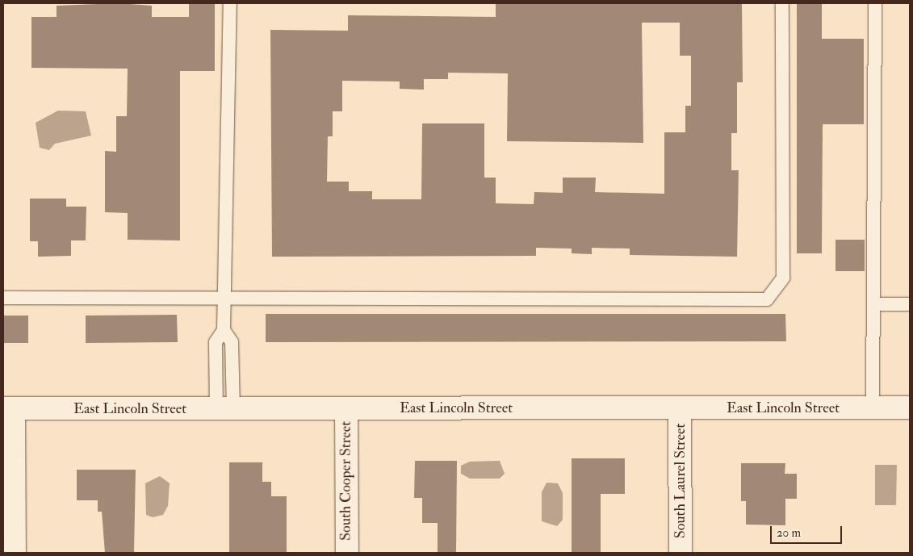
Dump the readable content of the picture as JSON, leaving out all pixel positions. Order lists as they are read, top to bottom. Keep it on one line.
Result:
{"streets":{"street":["East Lincoln Street","South Cooper Street","South Laurel Street"]},"crossings":[["East Lincoln Street","South Cooper Street"],["East Lincoln Street","South Laurel Street"]],"scale_bar":"20 m"}
